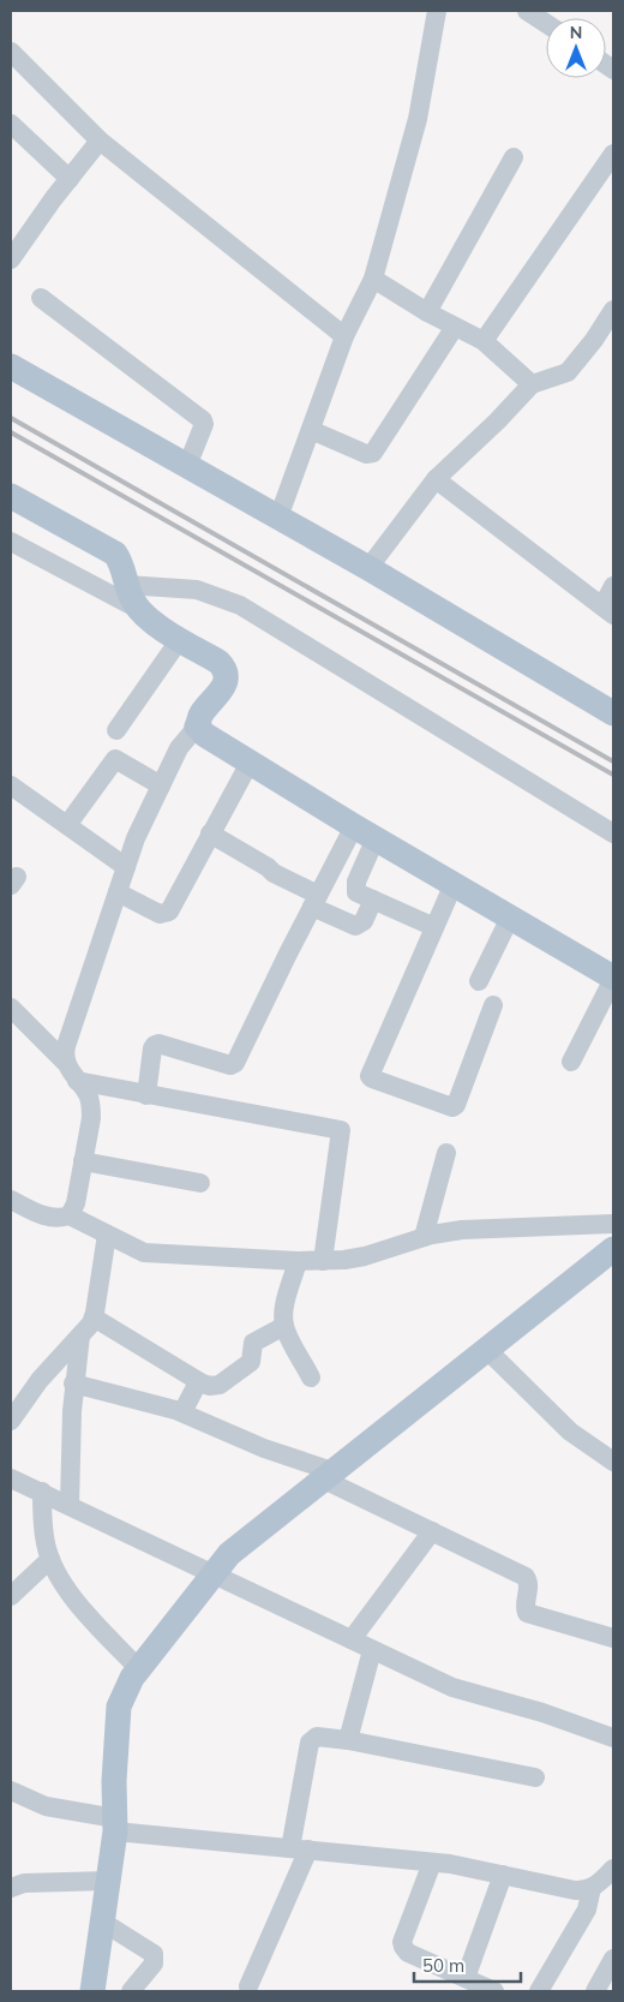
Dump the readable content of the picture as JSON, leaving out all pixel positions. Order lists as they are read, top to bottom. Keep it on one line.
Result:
{"scale_bar":"50 m","north":"top"}
